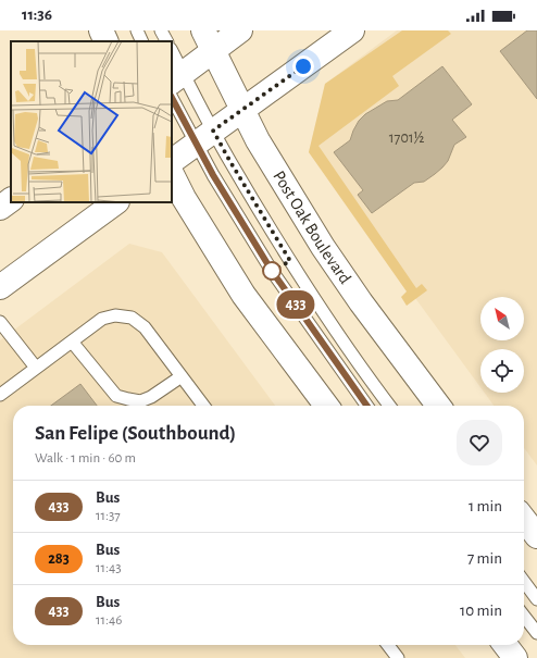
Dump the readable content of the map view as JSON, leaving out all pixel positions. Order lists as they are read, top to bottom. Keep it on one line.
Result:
{"streets":{"main road":["Post Oak Boulevard"]},"lines":["bus line 433"],"house_numbers":["1701½"],"north":"top left","page":{"status":"11:36","on_map":"433","heading":["San Felipe (Southbound)","Walk · 1 min · 60 m"],"list":[{"mark":"433","name":"Bus","note":"11:37","value":"1 min"},{"mark":"283","name":"Bus","note":"11:43","value":"7 min"},{"mark":"433","name":"Bus","note":"11:46","value":"10 min"}]}}
